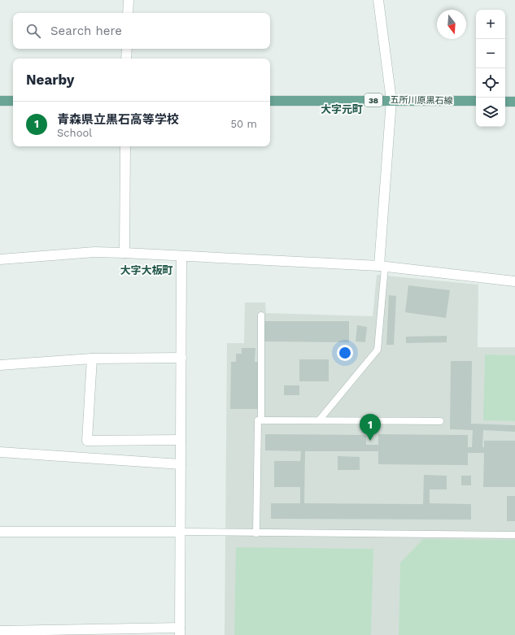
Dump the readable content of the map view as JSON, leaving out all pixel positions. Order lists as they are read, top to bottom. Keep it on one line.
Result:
{"streets":{"main road":["38","五所川原黒石線"]},"districts":["大字元町","大字大板町"],"north":"bottom","page":{"map_buttons":["+","−"],"search":"Search here","heading":"Nearby","list":[{"mark":"1","name":"青森県立黒石高等学校","note":"School","value":"50 m"}],"pins":"1"}}
